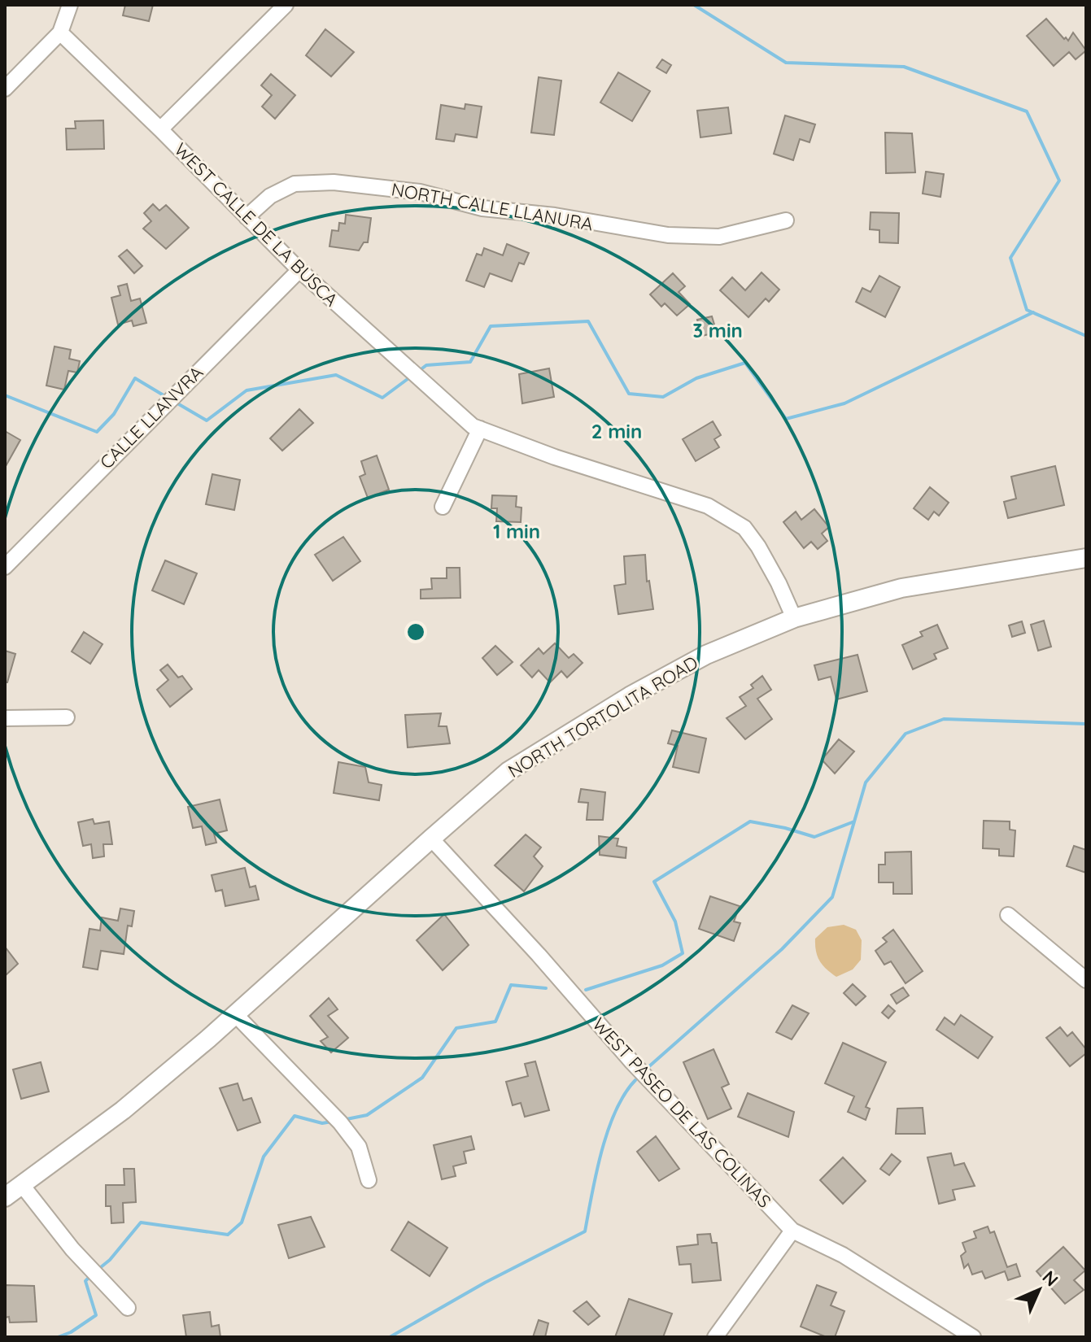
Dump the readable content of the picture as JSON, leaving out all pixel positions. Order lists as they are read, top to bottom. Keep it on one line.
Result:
{"streets":{"street":["NORTH CALLE LLANURA","WEST CALLE DE LA BUSCA","CALLE LLANVRA","NORTH TORTOLITA ROAD","WEST PASEO DE LAS COLINAS"]},"crossings":[["NORTH CALLE LLANURA","WEST CALLE DE LA BUSCA"],["WEST CALLE DE LA BUSCA","CALLE LLANVRA"],["WEST CALLE DE LA BUSCA","NORTH TORTOLITA ROAD"],["NORTH TORTOLITA ROAD","WEST PASEO DE LAS COLINAS"]],"north":"top right","rings":["3 min","2 min","1 min"]}
